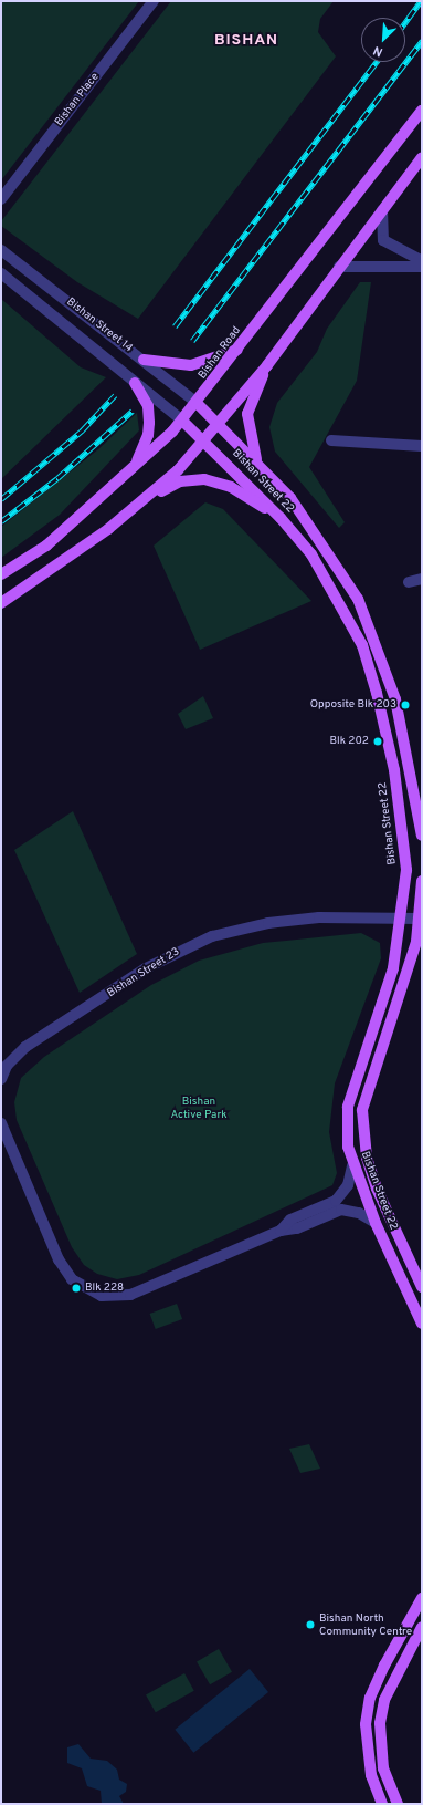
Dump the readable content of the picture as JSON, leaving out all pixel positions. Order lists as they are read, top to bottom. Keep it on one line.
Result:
{"streets":{"main road":["Bishan Road","Bishan Street 22"],"street":["Bishan Place","Bishan Street 14","Bishan Street 23"]},"crossings":[["Bishan Street 14","Bishan Road"],["Bishan Street 14","Bishan Street 22"],["Bishan Road","Bishan Street 22"],["Bishan Street 22","Bishan Street 23"]],"districts":["BISHAN"],"parks":["Bishan Active Park"],"places":["Opposite Blk 203","Blk 202","Blk 228","Bishan North Community Centre"],"north":"bottom left"}
